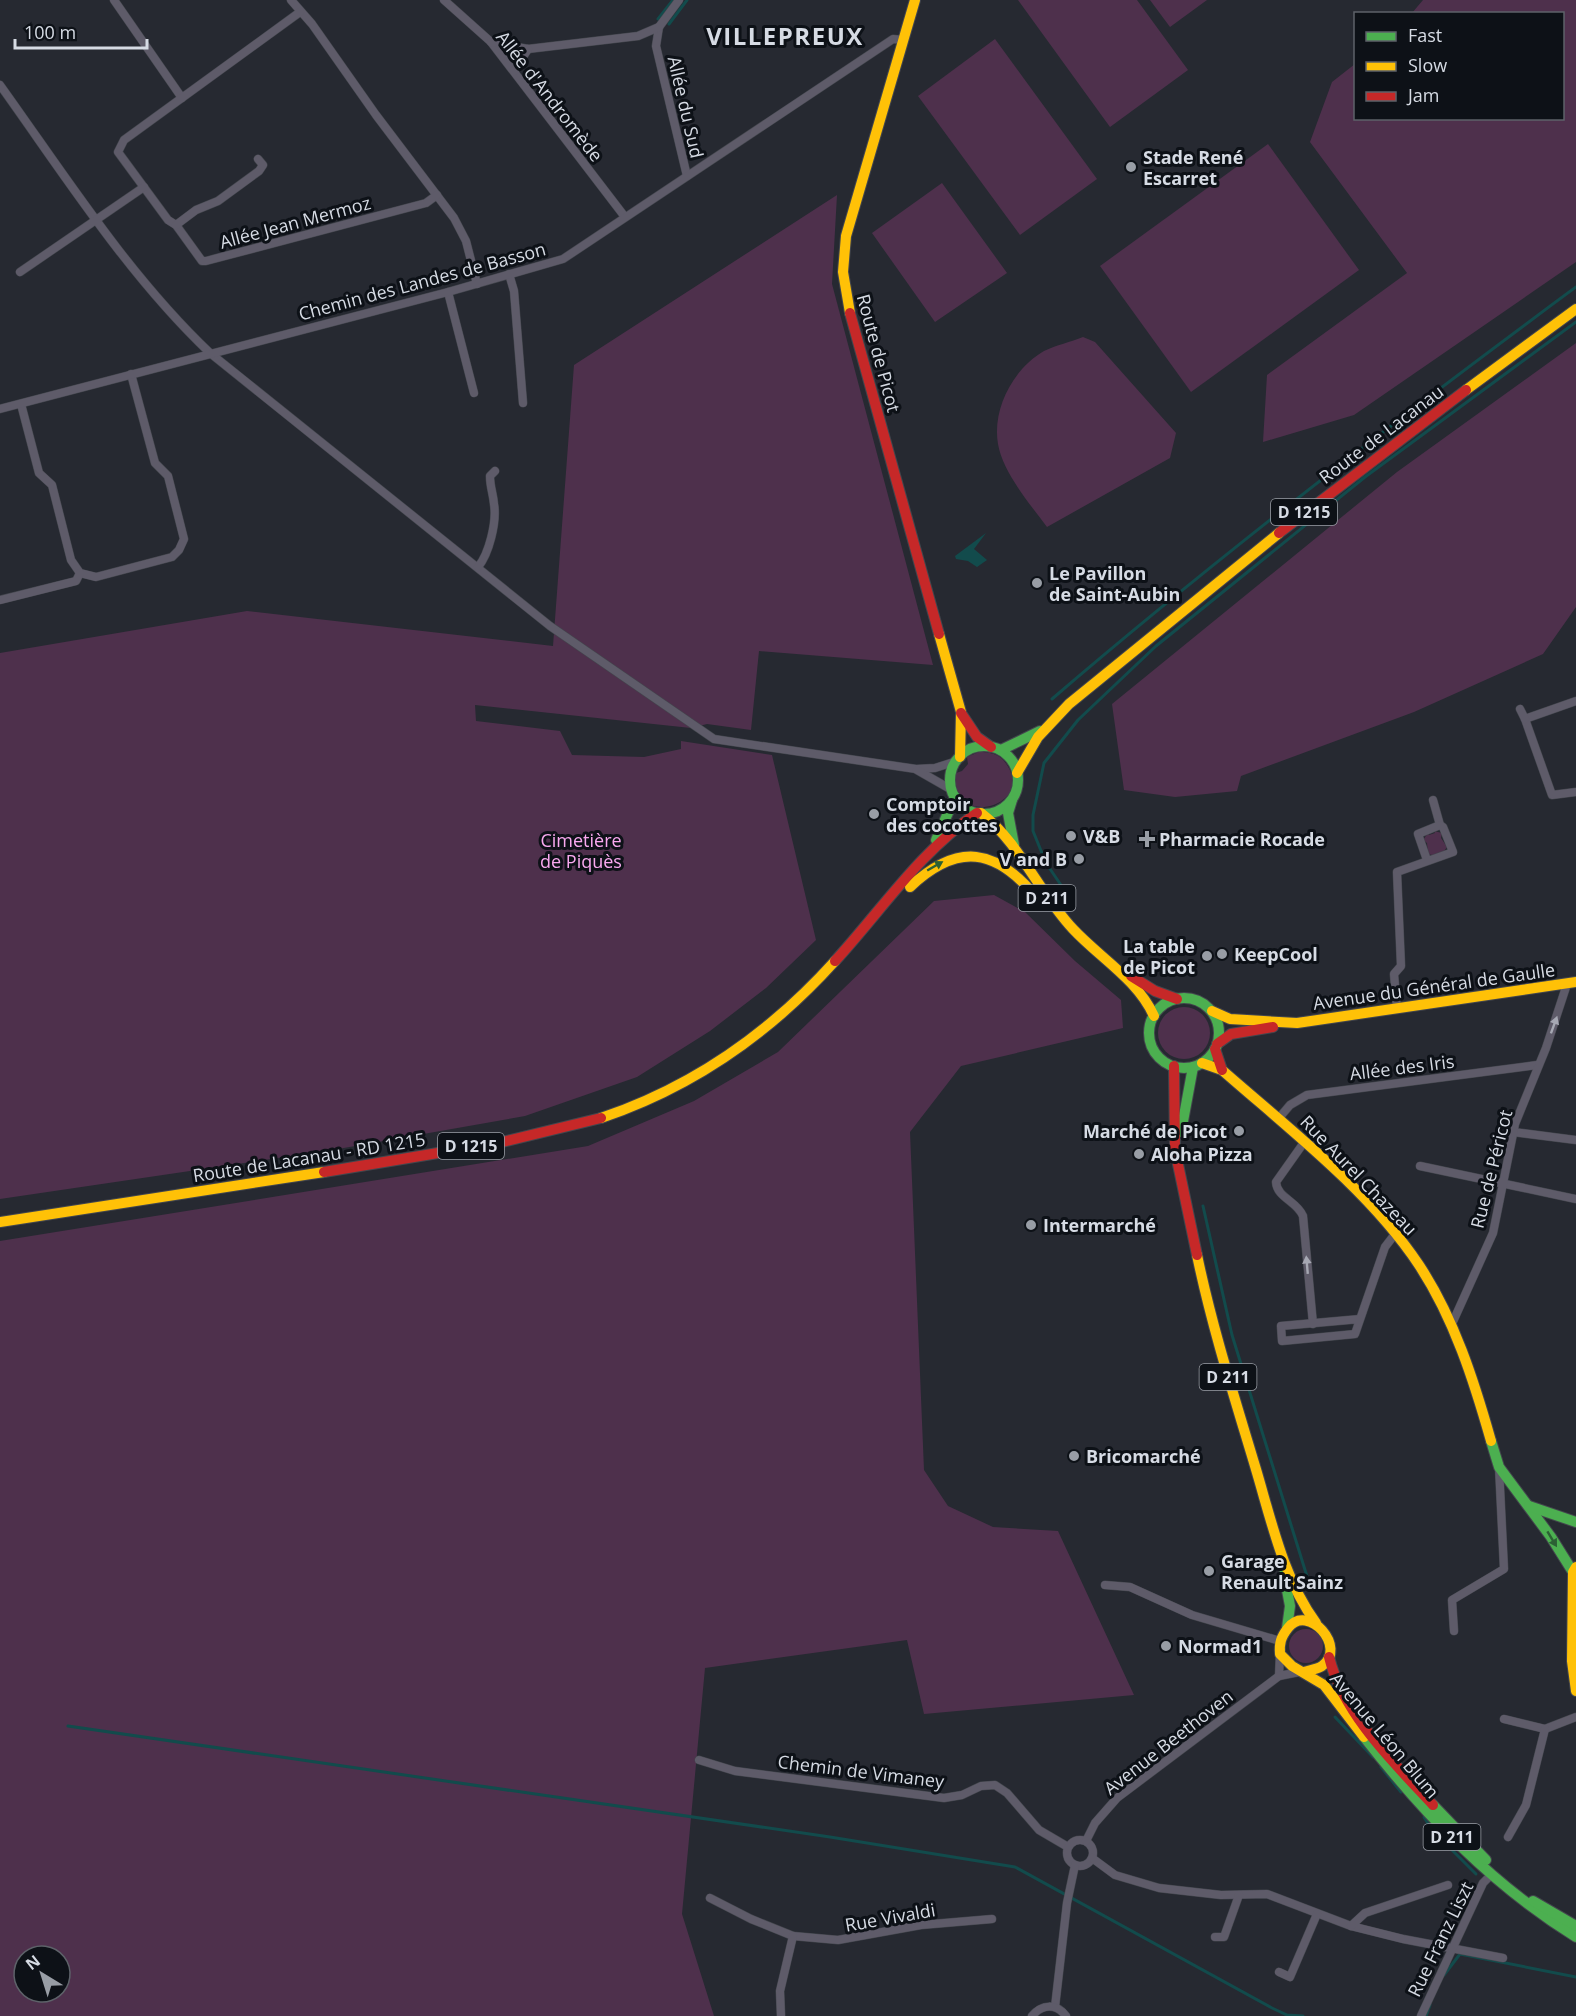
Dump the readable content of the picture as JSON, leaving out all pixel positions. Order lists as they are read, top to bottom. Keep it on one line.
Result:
{"streets":{"main road":["Route de Picot","Route de Lacanau","D 1215","D 211","Avenue du Général de Gaulle","Route de Lacanau - RD 1215","Rue Aurel Chazeau","Avenue Léon Blum"],"street":["Allée d'Andromède","Allée du Sud","Allée Jean Mermoz","Chemin des Landes de Basson","Allée des Iris","Rue de Péricot","Avenue Beethoven","Chemin de Vimaney","Rue Vivaldi","Rue Franz Liszt"]},"crossings":[["Allée d'Andromède","Chemin des Landes de Basson"],["Allée du Sud","Chemin des Landes de Basson"],["Chemin des Landes de Basson","Route de Picot"],["Route de Picot","D 1215"],["Route de Picot","D 211"],["Route de Lacanau","D 1215"],["D 1215","D 211"],["D 1215","Route de Lacanau - RD 1215"],["D 211","Avenue du Général de Gaulle"],["D 211","Rue Aurel Chazeau"],["D 211","Avenue Léon Blum"],["D 211","Avenue Beethoven"],["Avenue du Général de Gaulle","Rue de Péricot"],["Avenue du Général de Gaulle","Rue Aurel Chazeau"],["Allée des Iris","Rue de Péricot"],["Allée des Iris","Rue Aurel Chazeau"],["Rue de Péricot","Rue Aurel Chazeau"],["Avenue Léon Blum","Avenue Beethoven"],["Avenue Léon Blum","Rue Franz Liszt"],["Avenue Beethoven","Chemin de Vimaney"]],"districts":["VILLEPREUX"],"parks":["Cimetière de Piquès"],"places":{"other":["Stade René Escarret","Le Pavillon de Saint-Aubin","Comptoir des cocottes","V&B","V and B","KeepCool","La table de Picot","Marché de Picot","Aloha Pizza","Intermarché","Bricomarché","Garage Renault Sainz","Normad1"],"health":["Pharmacie Rocade"]},"legend":["Fast","Slow","Jam"],"scale_bar":"100 m","north":"top left"}
